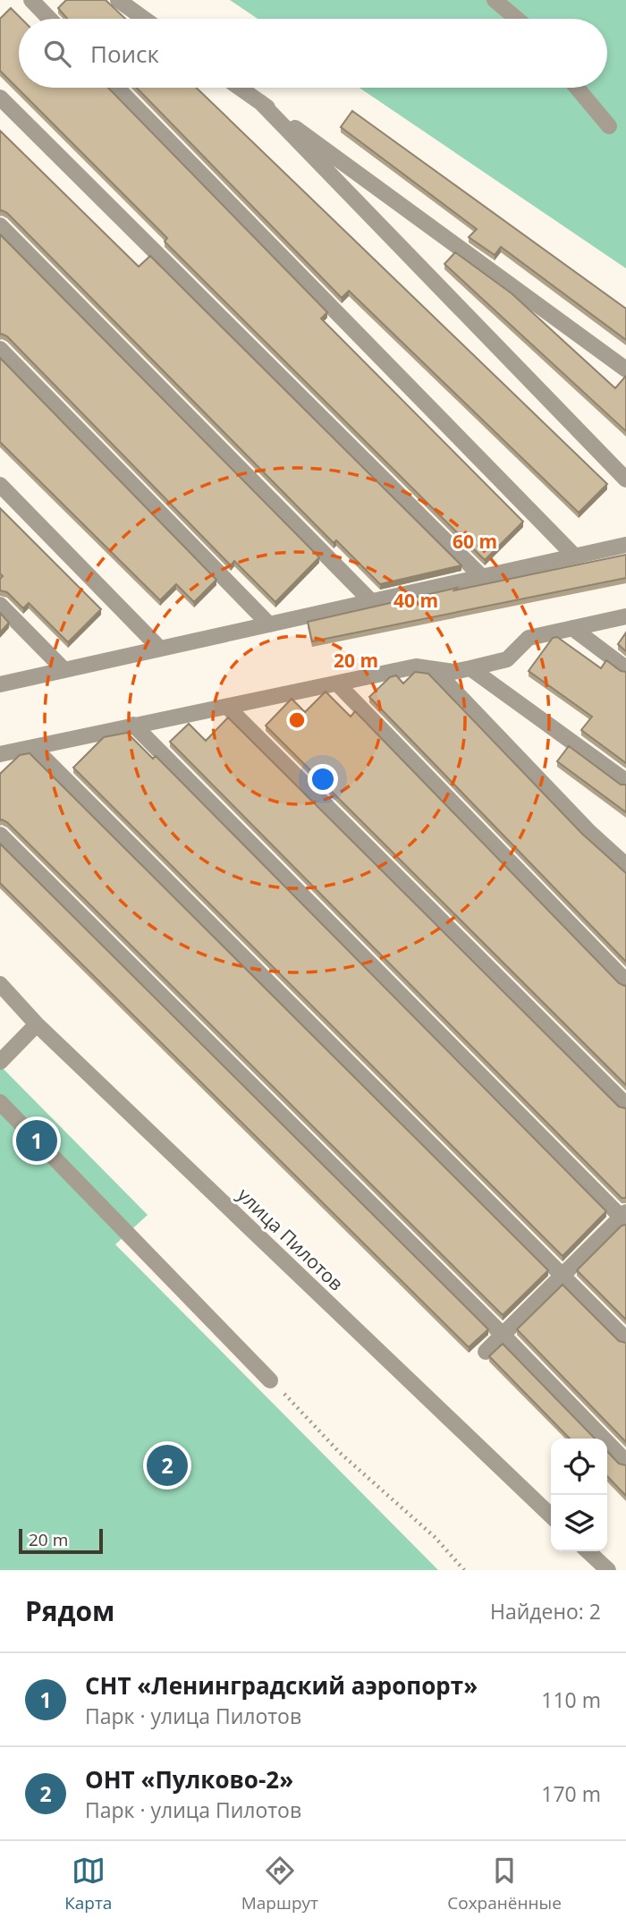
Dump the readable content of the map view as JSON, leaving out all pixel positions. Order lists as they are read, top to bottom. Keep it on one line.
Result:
{"streets":{"street":["улица Пилотов"]},"scale_bar":"20 m","page":{"search":"Поиск","pins":["1","2"],"scale":"20 m","heading":["Рядом","Найдено: 2"],"list":[{"mark":"1","name":"СНТ «Ленинградский аэропорт»","note":"Парк · улица Пилотов","value":"110 m"},{"mark":"2","name":"ОНТ «Пулково-2»","note":"Парк · улица Пилотов","value":"170 m"}],"nav":["Карта","Маршрут","Сохранённые"]},"rings":["60 m","40 m","20 m"]}
